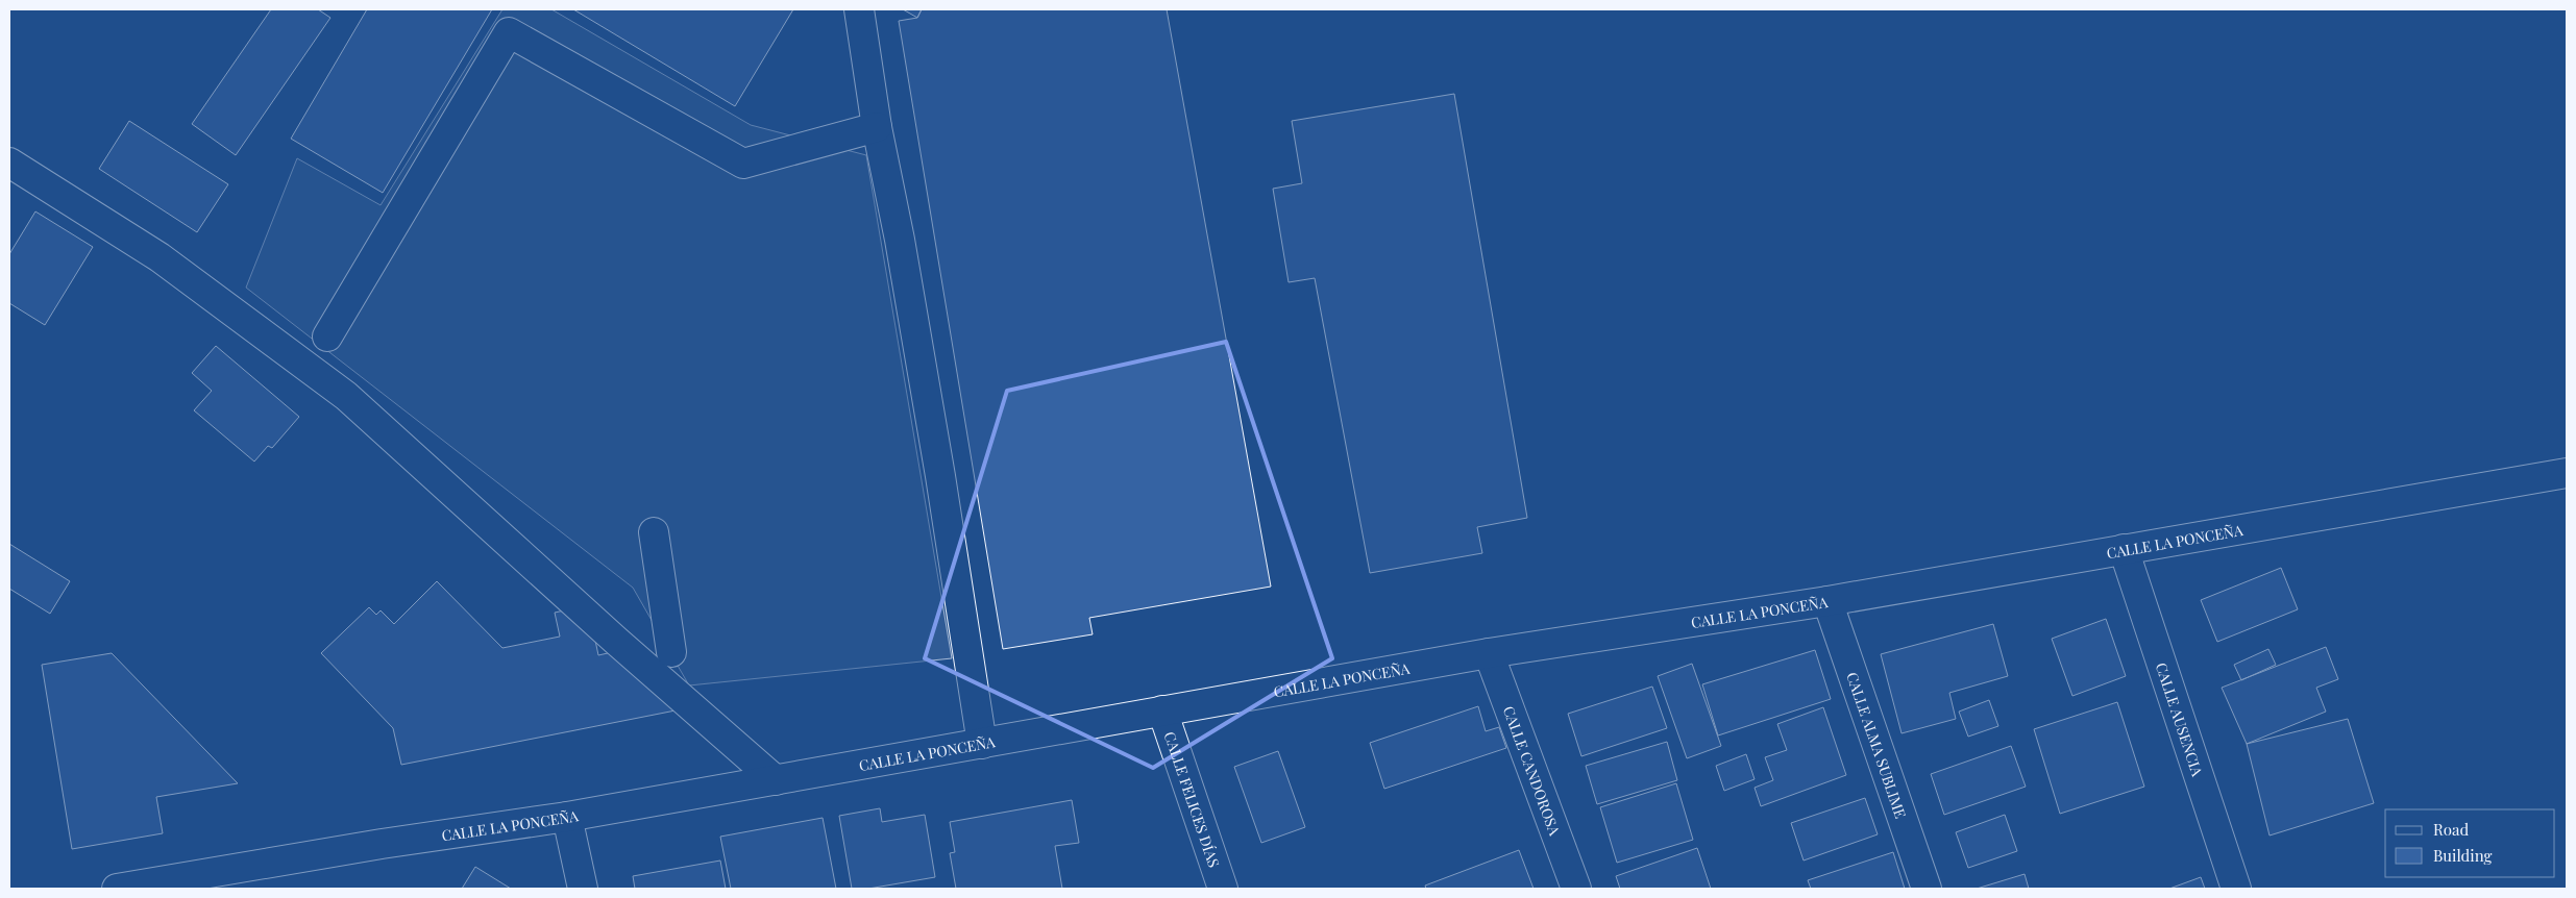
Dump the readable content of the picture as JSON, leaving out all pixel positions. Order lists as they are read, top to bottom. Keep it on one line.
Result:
{"streets":{"main road":["CALLE LA PONCEÑA","CALLE AUSENCIA","CALLE ALMA SUBLIME","CALLE CANDOROSA","CALLE FELICES DÍAS"]},"crossings":[["CALLE LA PONCEÑA","CALLE AUSENCIA"],["CALLE LA PONCEÑA","CALLE ALMA SUBLIME"],["CALLE LA PONCEÑA","CALLE CANDOROSA"],["CALLE LA PONCEÑA","CALLE FELICES DÍAS"]],"legend":["Road","Building"]}
